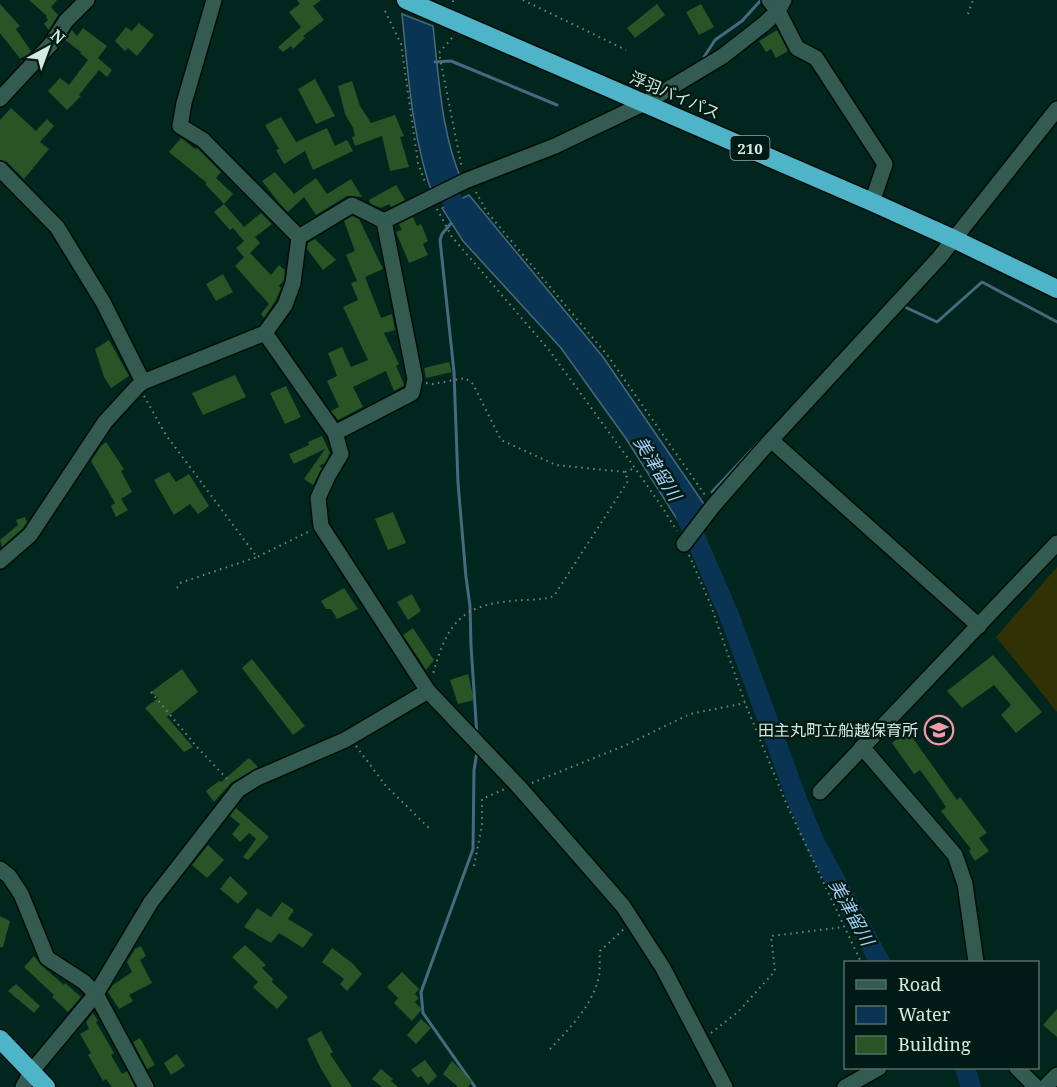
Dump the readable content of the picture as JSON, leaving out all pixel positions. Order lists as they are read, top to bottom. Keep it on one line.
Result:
{"streets":{"highway":["浮羽バイパス","210"]},"water":["美津留川"],"places":{"school or university":["田主丸町立船越保育所"]},"legend":["Road","Water","Building"],"north":"top right"}
